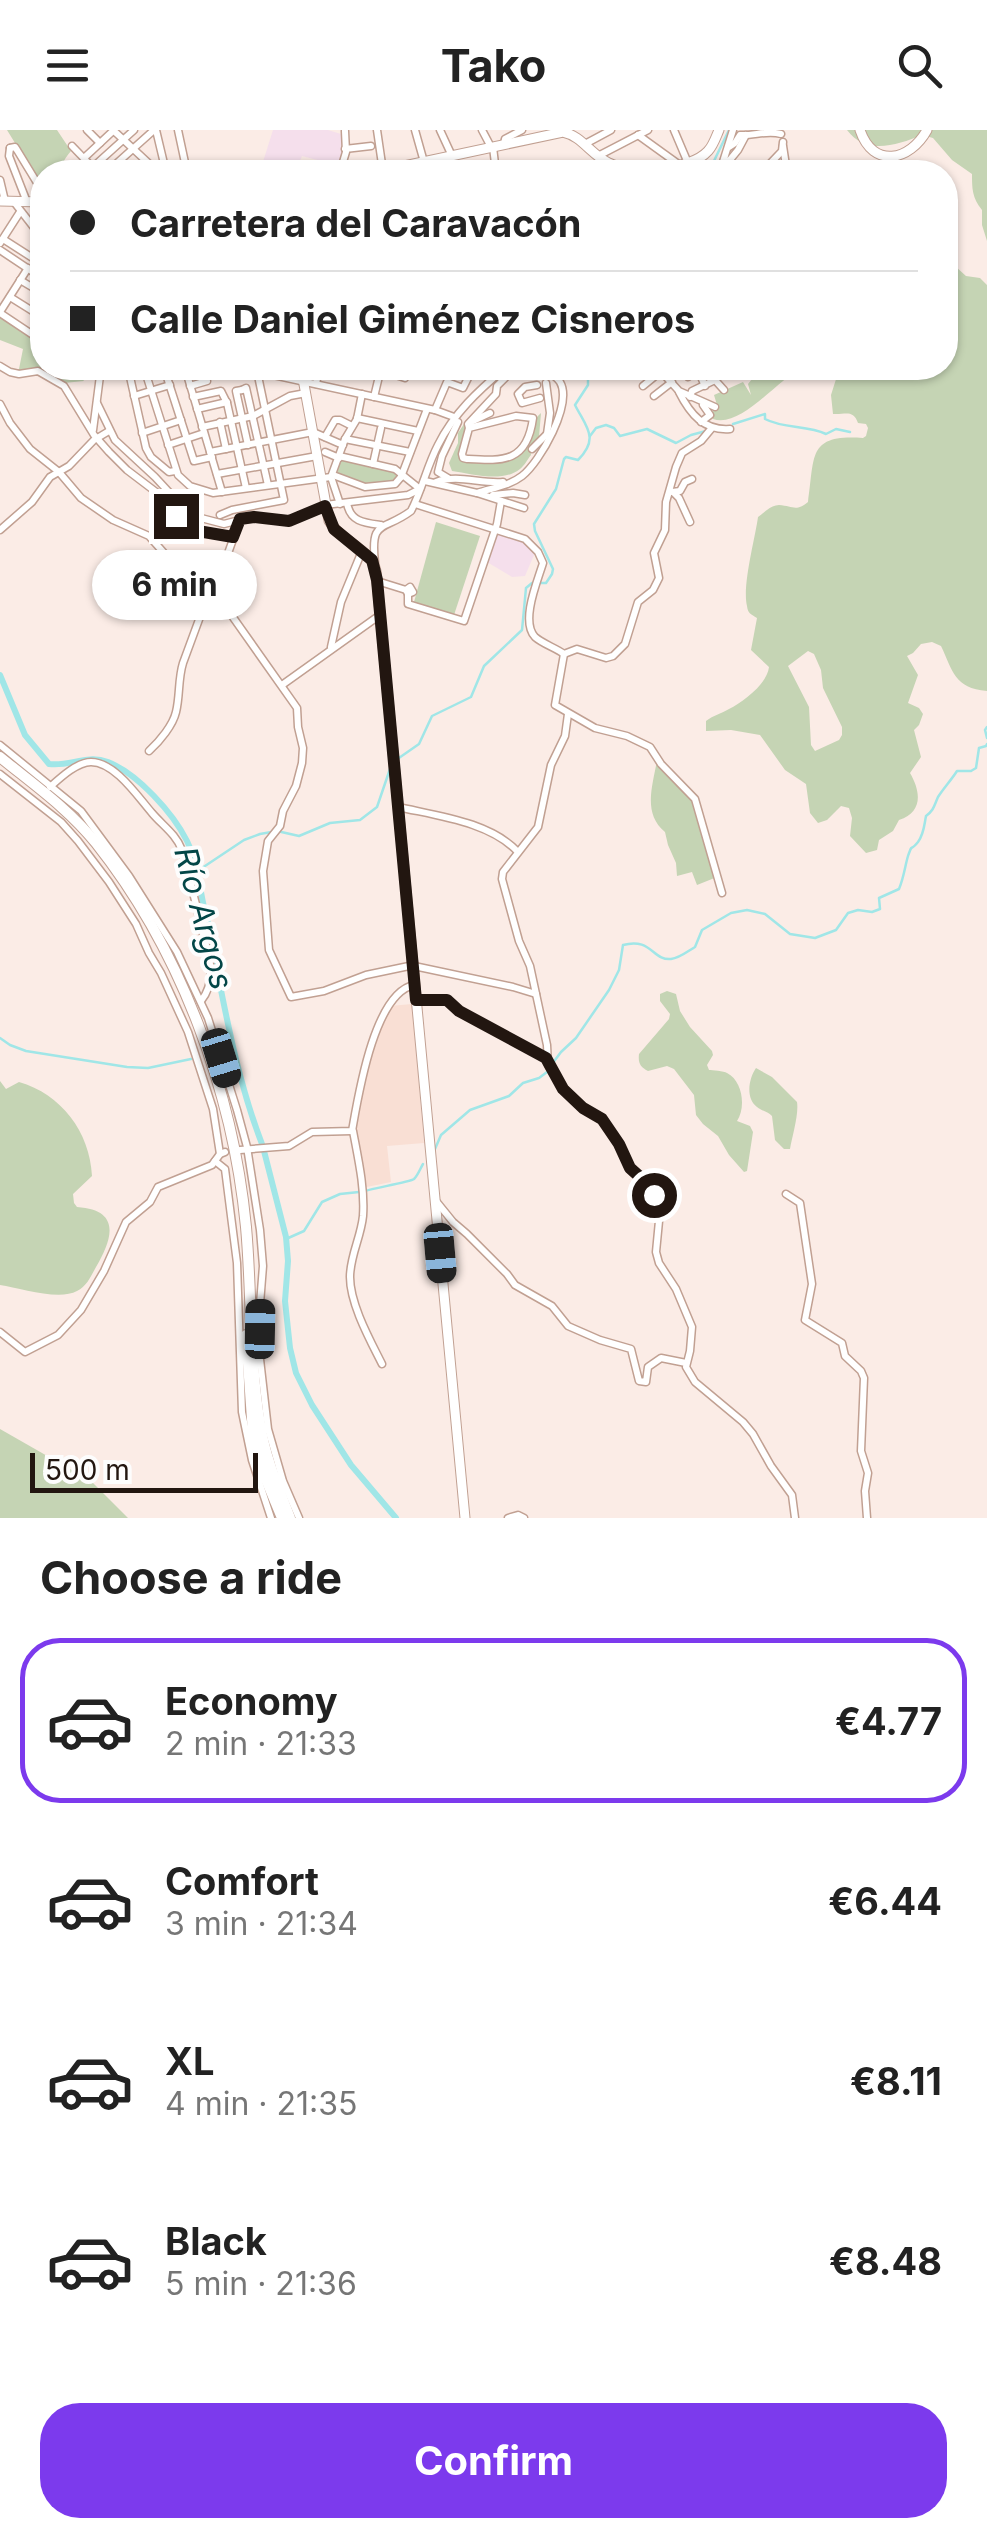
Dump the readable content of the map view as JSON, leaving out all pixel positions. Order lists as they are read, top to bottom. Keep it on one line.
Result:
{"water":["Río Argos"],"scale_bar":"500 m","page":{"header":"Tako","banner":["Carretera del Caravacón","Calle Daniel Giménez Cisneros"],"bubble":"6 min","scale":"500 m","heading":"Choose a ride","list":[{"name":"Economy","note":"2 min · 21:33","value":"€4.77"},{"name":"Comfort","note":"3 min · 21:34","value":"€6.44"},{"name":"XL","note":"4 min · 21:35","value":"€8.11"},{"name":"Black","note":"5 min · 21:36","value":"€8.48"}],"buttons":"Confirm"}}
